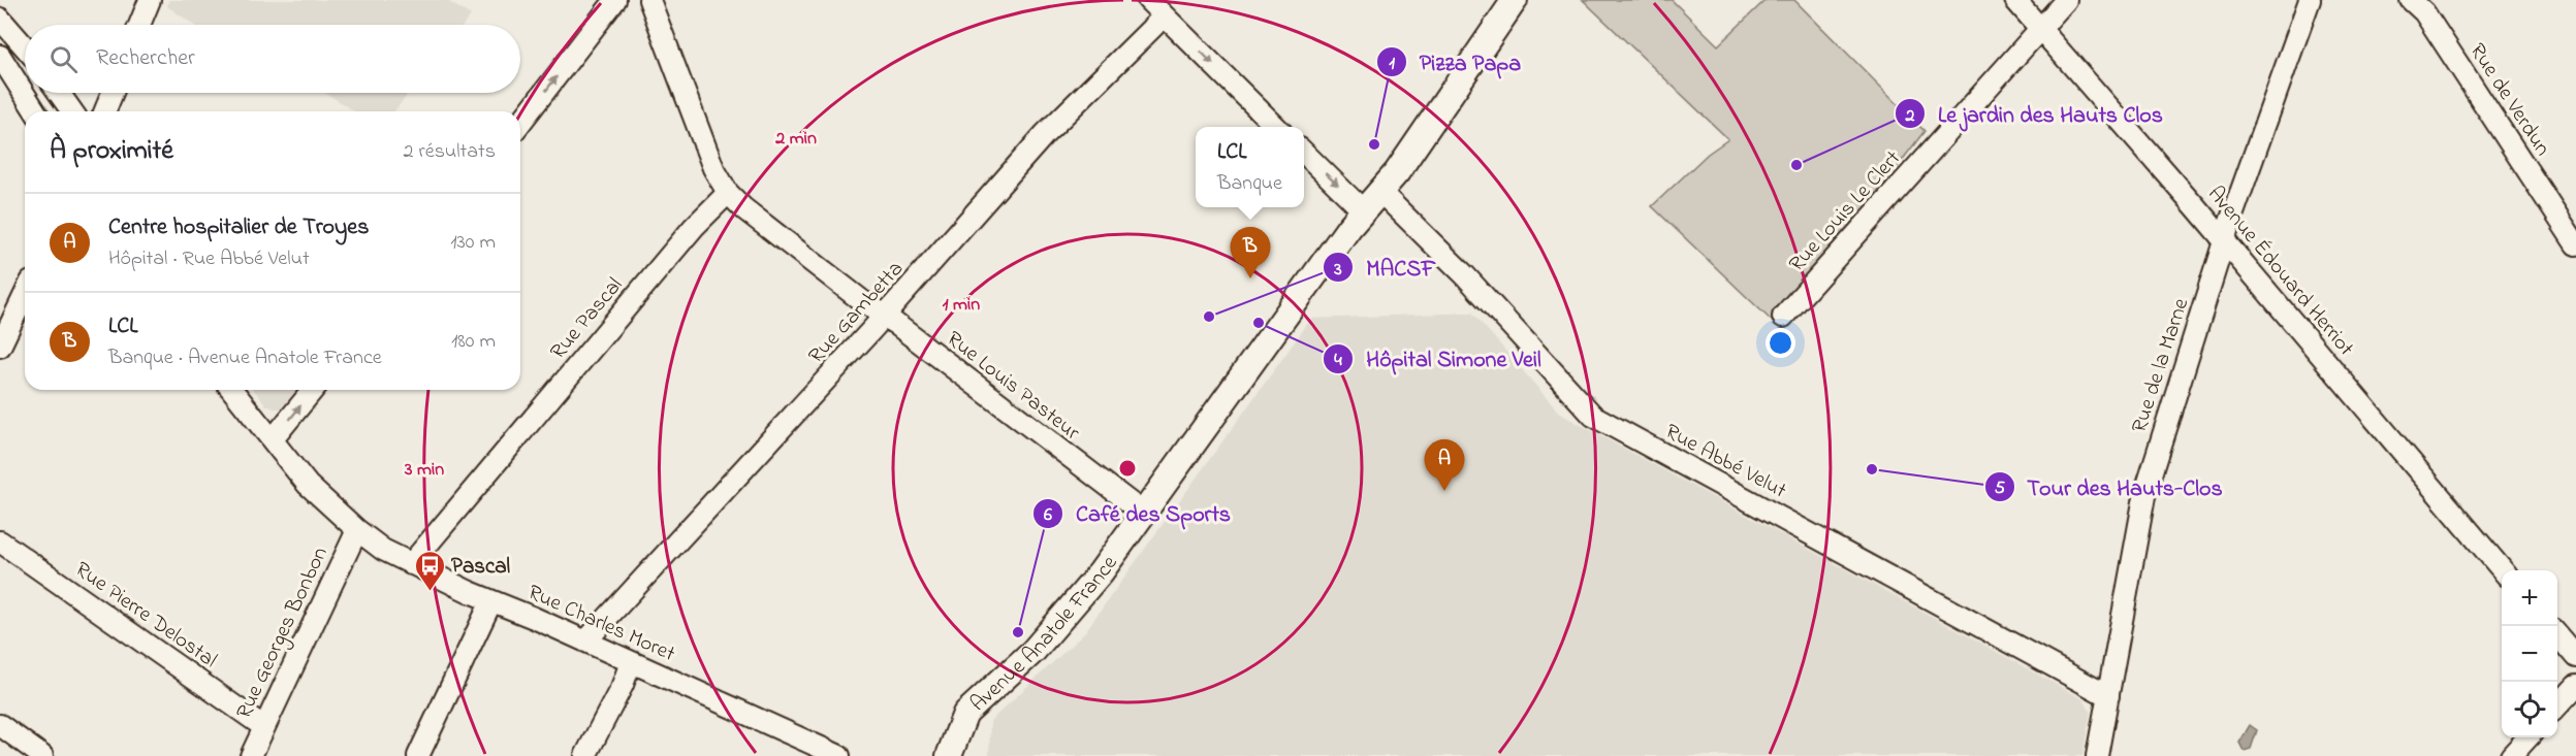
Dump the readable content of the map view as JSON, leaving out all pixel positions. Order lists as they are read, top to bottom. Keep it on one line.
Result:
{"streets":{"main road":["Avenue Anatole France"],"street":["Rue de Verdun","Rue Louis Le Clert","Avenue Édouard Herriot","Rue Gambetta","Rue Pascal","Rue de la Marne","Rue Louis Pasteur","Rue Abbé Velut","Rue Pierre Delostal","Rue Charles Moret","Rue Georges Bonbon"]},"crossings":[["Rue Louis Le Clert","Avenue Édouard Herriot"],["Avenue Édouard Herriot","Rue de la Marne"],["Rue Gambetta","Rue Louis Pasteur"],["Rue Gambetta","Rue Charles Moret"],["Rue Pascal","Rue Louis Pasteur"],["Rue Pascal","Rue Charles Moret"],["Rue de la Marne","Rue Abbé Velut"],["Rue Louis Pasteur","Avenue Anatole France"],["Rue Abbé Velut","Avenue Anatole France"],["Rue Pierre Delostal","Rue Georges Bonbon"],["Rue Charles Moret","Rue Georges Bonbon"]],"places":{"other":["Pizza Papa","Le jardin des Hauts Clos","MACSF","Hôpital Simone Veil","Tour des Hauts-Clos","Café des Sports"],"bus stop":["Pascal"]},"page":{"search":"Rechercher","heading":["À proximité","2 résultats"],"popup":["LCL","Banque"],"list":[{"mark":"A","name":"Centre hospitalier de Troyes","note":"Hôpital · Rue Abbé Velut","value":"130 m"},{"mark":"B","name":"LCL","note":"Banque · Avenue Anatole France","value":"180 m"}],"pins":["B","A"],"map_buttons":["+","−"]},"rings":["2 min","1 min","3 min"]}
